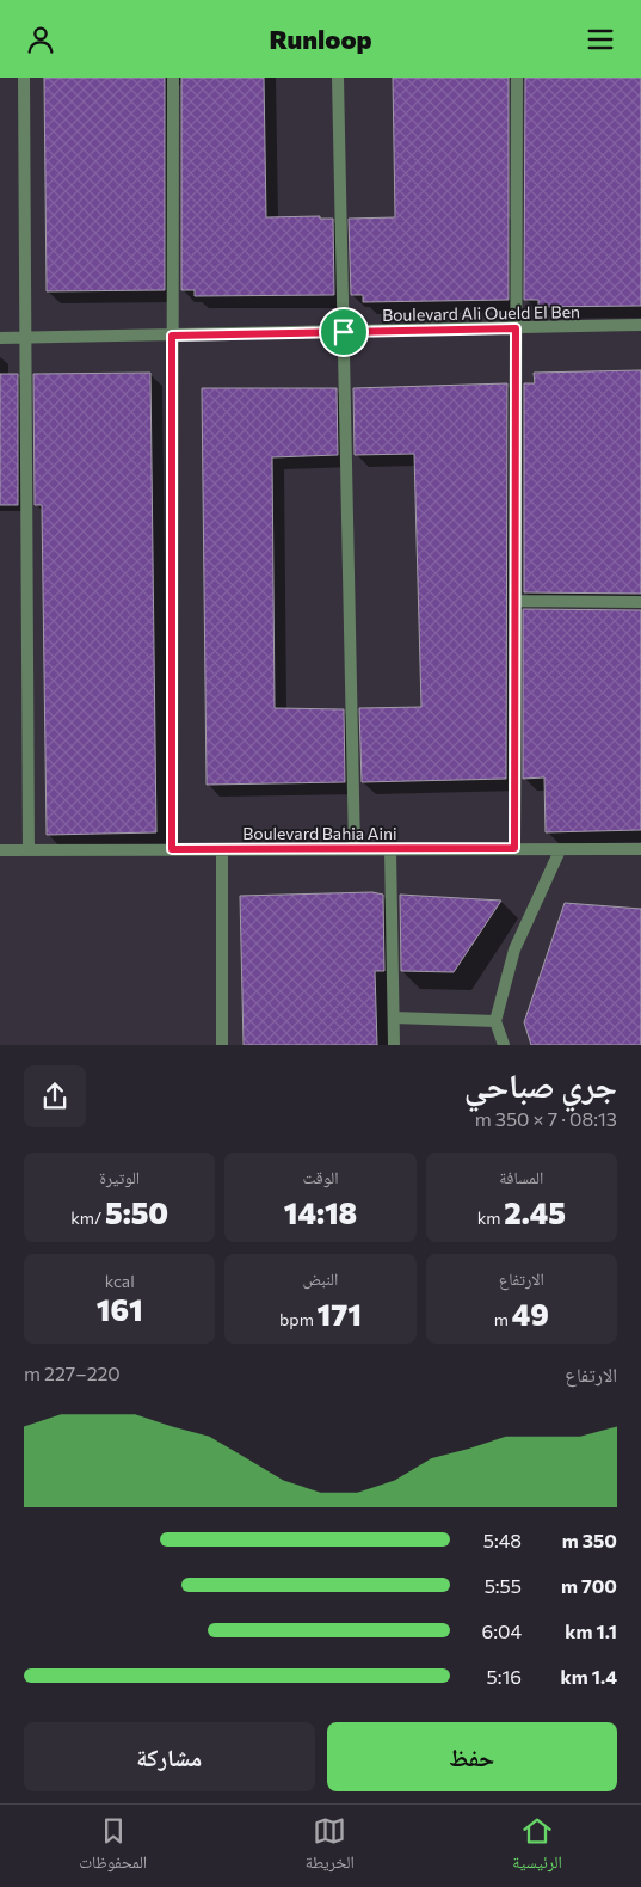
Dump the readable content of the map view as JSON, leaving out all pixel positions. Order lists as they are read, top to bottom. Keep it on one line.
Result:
{"streets":{"street":["Boulevard Ali Oueld El Ben","Boulevard Bahia Aini"]},"page":{"header":"Runloop","heading":["جري صباحي","08:13 · 7 × 350 m"],"stats":[["المسافة","2.45 km"],["الوقت","14:18"],["الوتيرة","5:50 /km"],["الارتفاع","49 m"],["النبض","171 bpm"],["kcal","161"]],"chart":["الارتفاع","220–227 m"],"list":[{"name":"350 m","note":"5:48"},{"name":"700 m","note":"5:55"},{"name":"1.1 km","note":"6:04"},{"name":"1.4 km","note":"5:16"}],"buttons":["حفظ","مشاركة"],"tabs":["الرئيسية","الخريطة","المحفوظات"]}}
